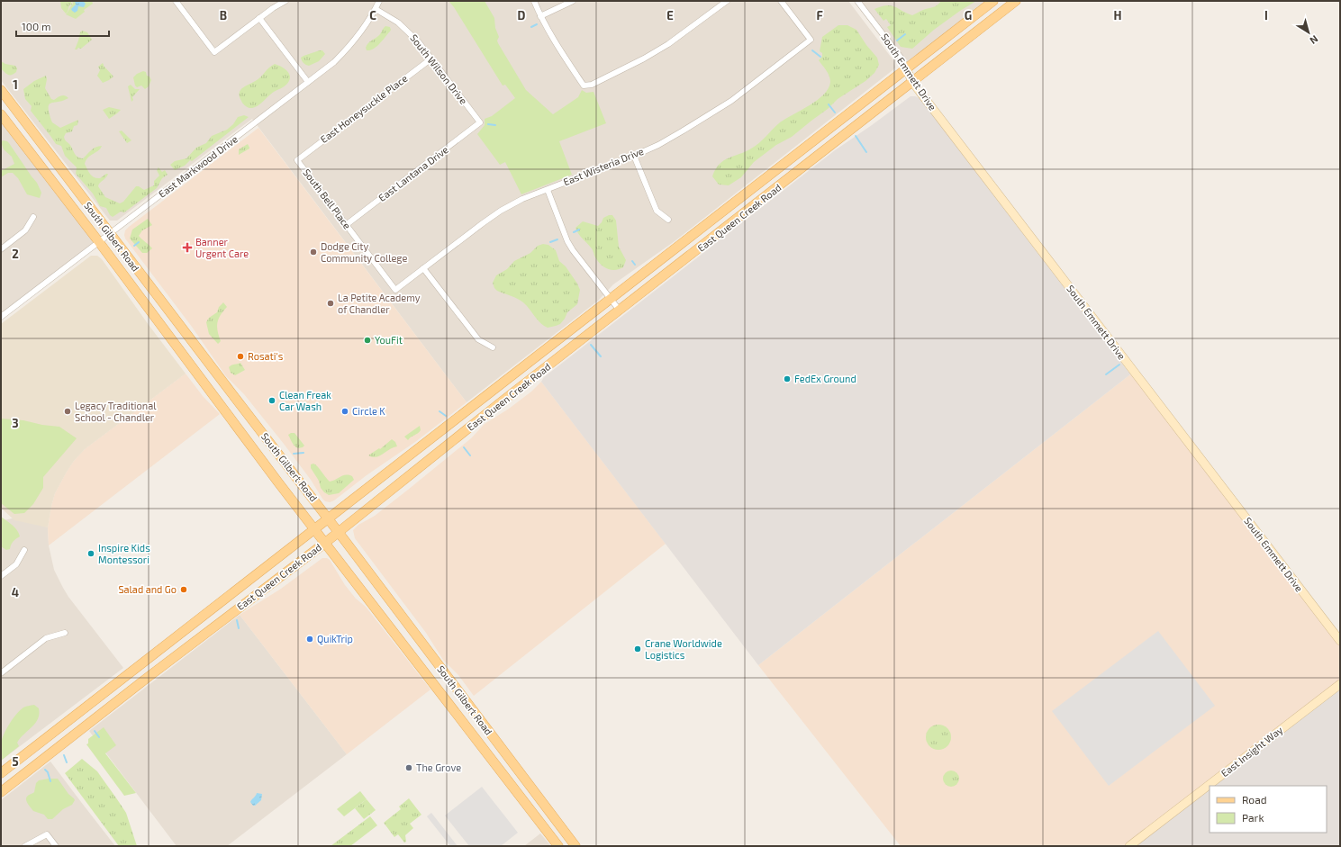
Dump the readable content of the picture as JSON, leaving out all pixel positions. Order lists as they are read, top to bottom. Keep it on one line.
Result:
{"streets":{"main road":["East Queen Creek Road","South Gilbert Road"],"street":["South Wilson Drive","South Emmett Drive","East Honeysuckle Place","East Markwood Drive","East Wisteria Drive","East Lantana Drive","South Bell Place","East Insight Way"]},"crossings":[["South Wilson Drive","East Honeysuckle Place"],["South Wilson Drive","East Markwood Drive"],["South Wilson Drive","East Lantana Drive"],["South Emmett Drive","East Queen Creek Road"],["East Honeysuckle Place","South Bell Place"],["East Markwood Drive","South Gilbert Road"],["East Wisteria Drive","South Bell Place"],["East Lantana Drive","South Bell Place"],["East Queen Creek Road","South Gilbert Road"]],"places":{"health":["Banner Urgent Care"],"other":["Dodge City Community College","La Petite Academy of Chandler","YouFit","Rosati's","FedEx Ground","Clean Freak Car Wash","Legacy Traditional School - Chandler","Circle K","Inspire Kids Montessori","Salad and Go","QuikTrip","Crane Worldwide Logistics","The Grove"]},"legend":["Road","Park"],"scale_bar":"100 m","north":"bottom right","grid":{"columns":["B","C","D","E","F","G","H","I"],"rows":["1","2","3","4","5"]}}
